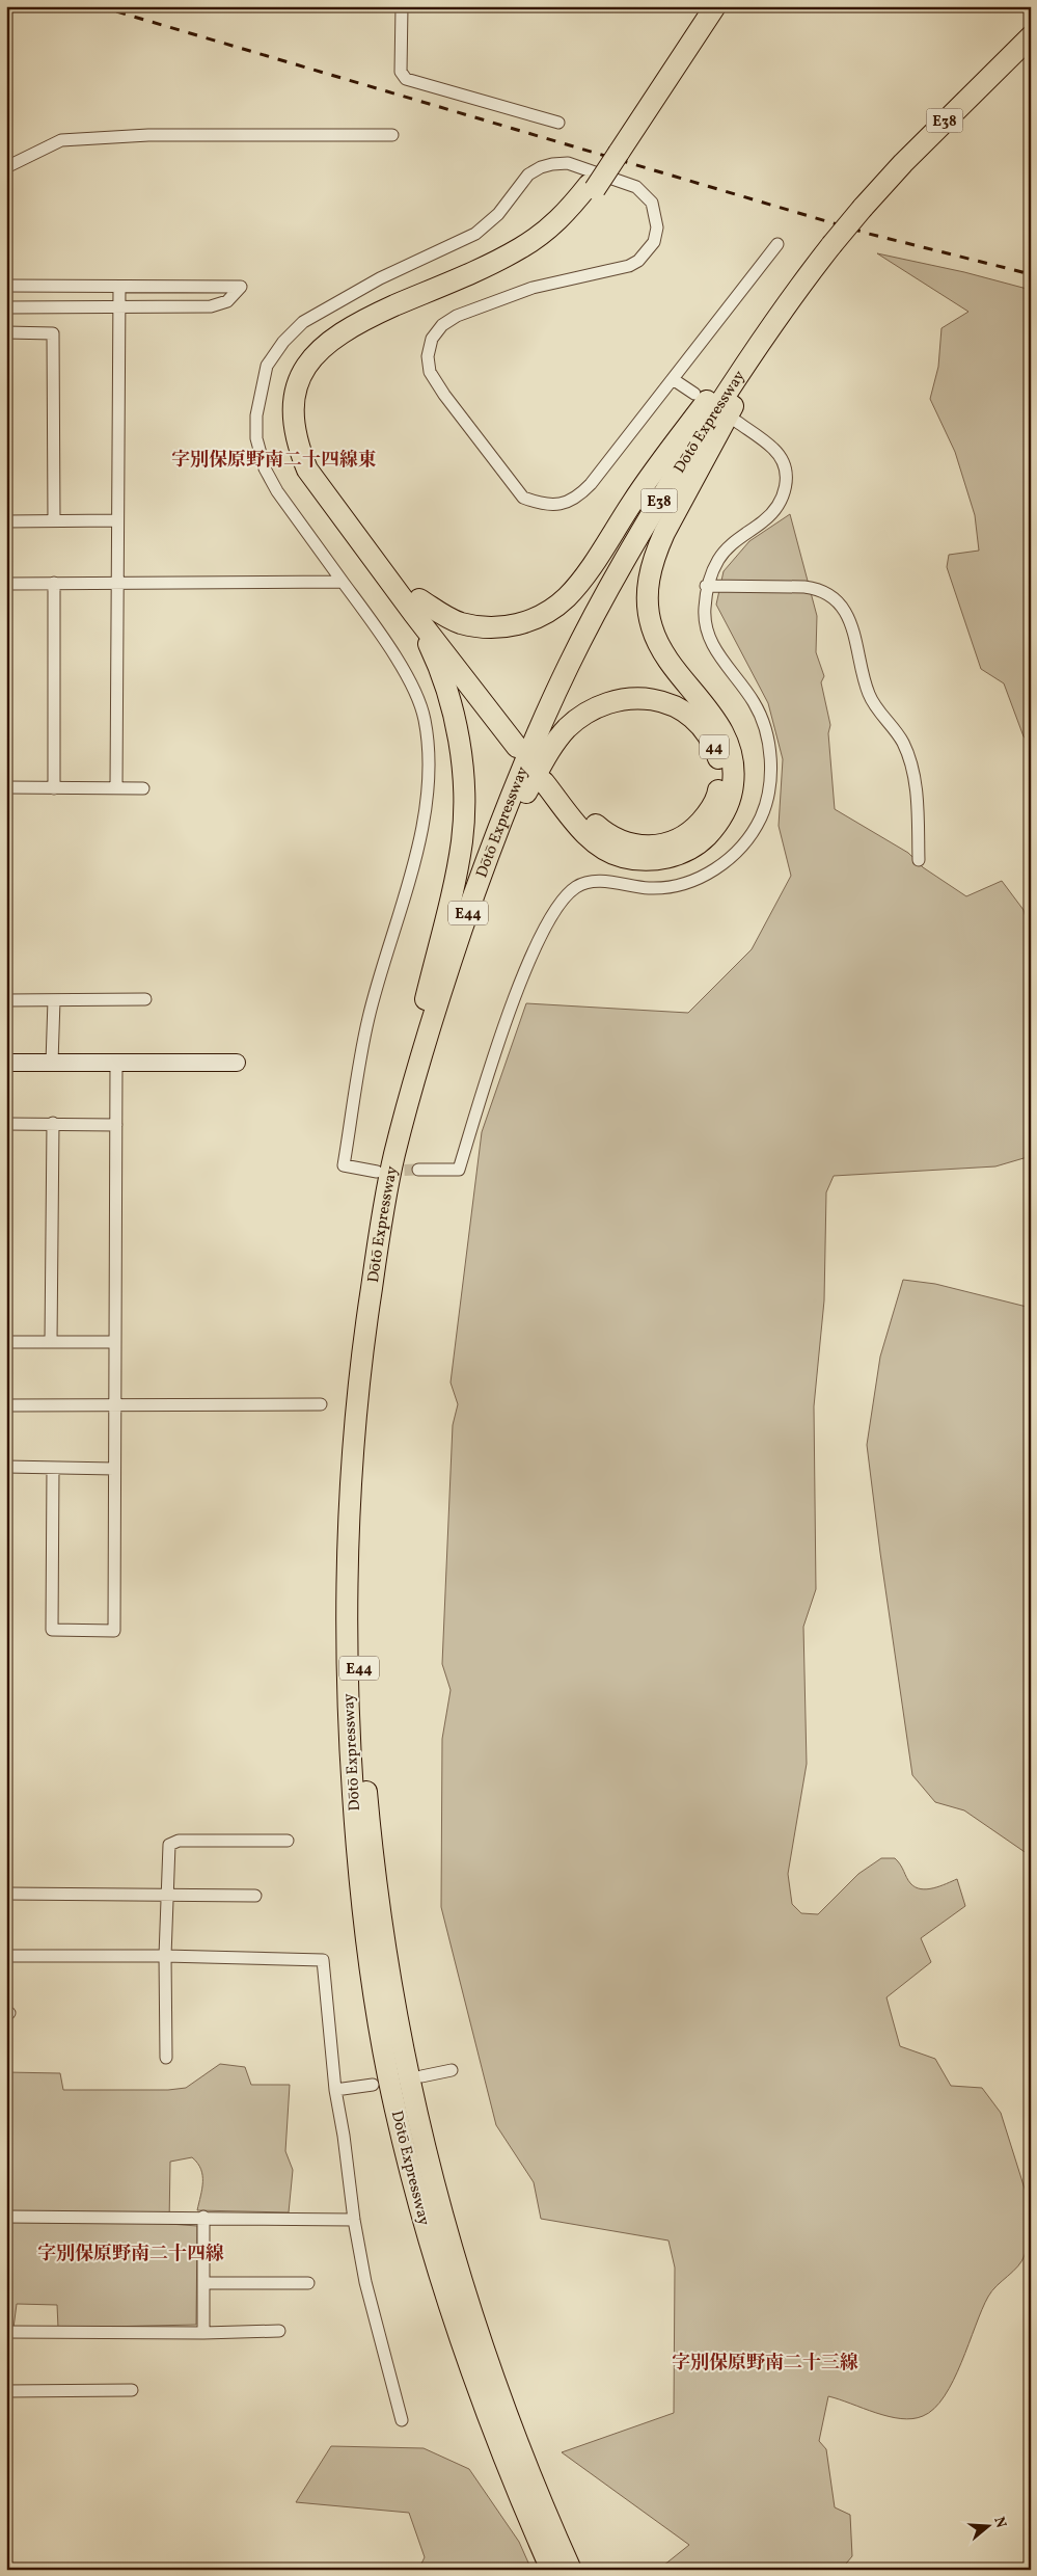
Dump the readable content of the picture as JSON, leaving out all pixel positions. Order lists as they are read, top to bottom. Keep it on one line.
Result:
{"streets":{"highway":["E38","Dōtō Expressway","44","E44"]},"crossings":[["Dōtō Expressway","44"]],"districts":["字別保原野南二十四線東","字別保原野南二十四線","字別保原野南二十三線"],"north":"right"}
